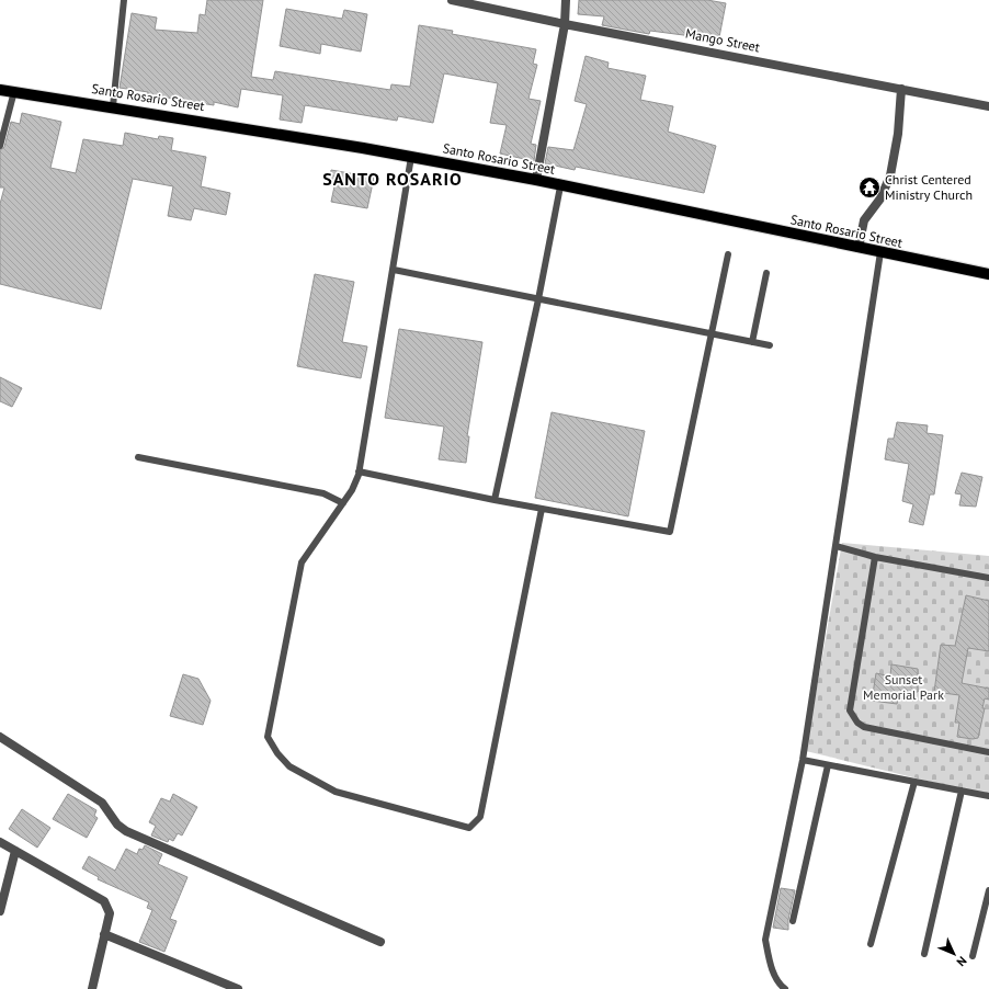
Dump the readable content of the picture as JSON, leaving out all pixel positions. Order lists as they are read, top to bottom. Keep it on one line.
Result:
{"streets":{"main road":["Santo Rosario Street"],"street":["Mango Street"]},"districts":["SANTO ROSARIO"],"parks":["Sunset Memorial Park"],"places":{"temple":["Christ Centered Ministry Church"]},"north":"bottom right"}
